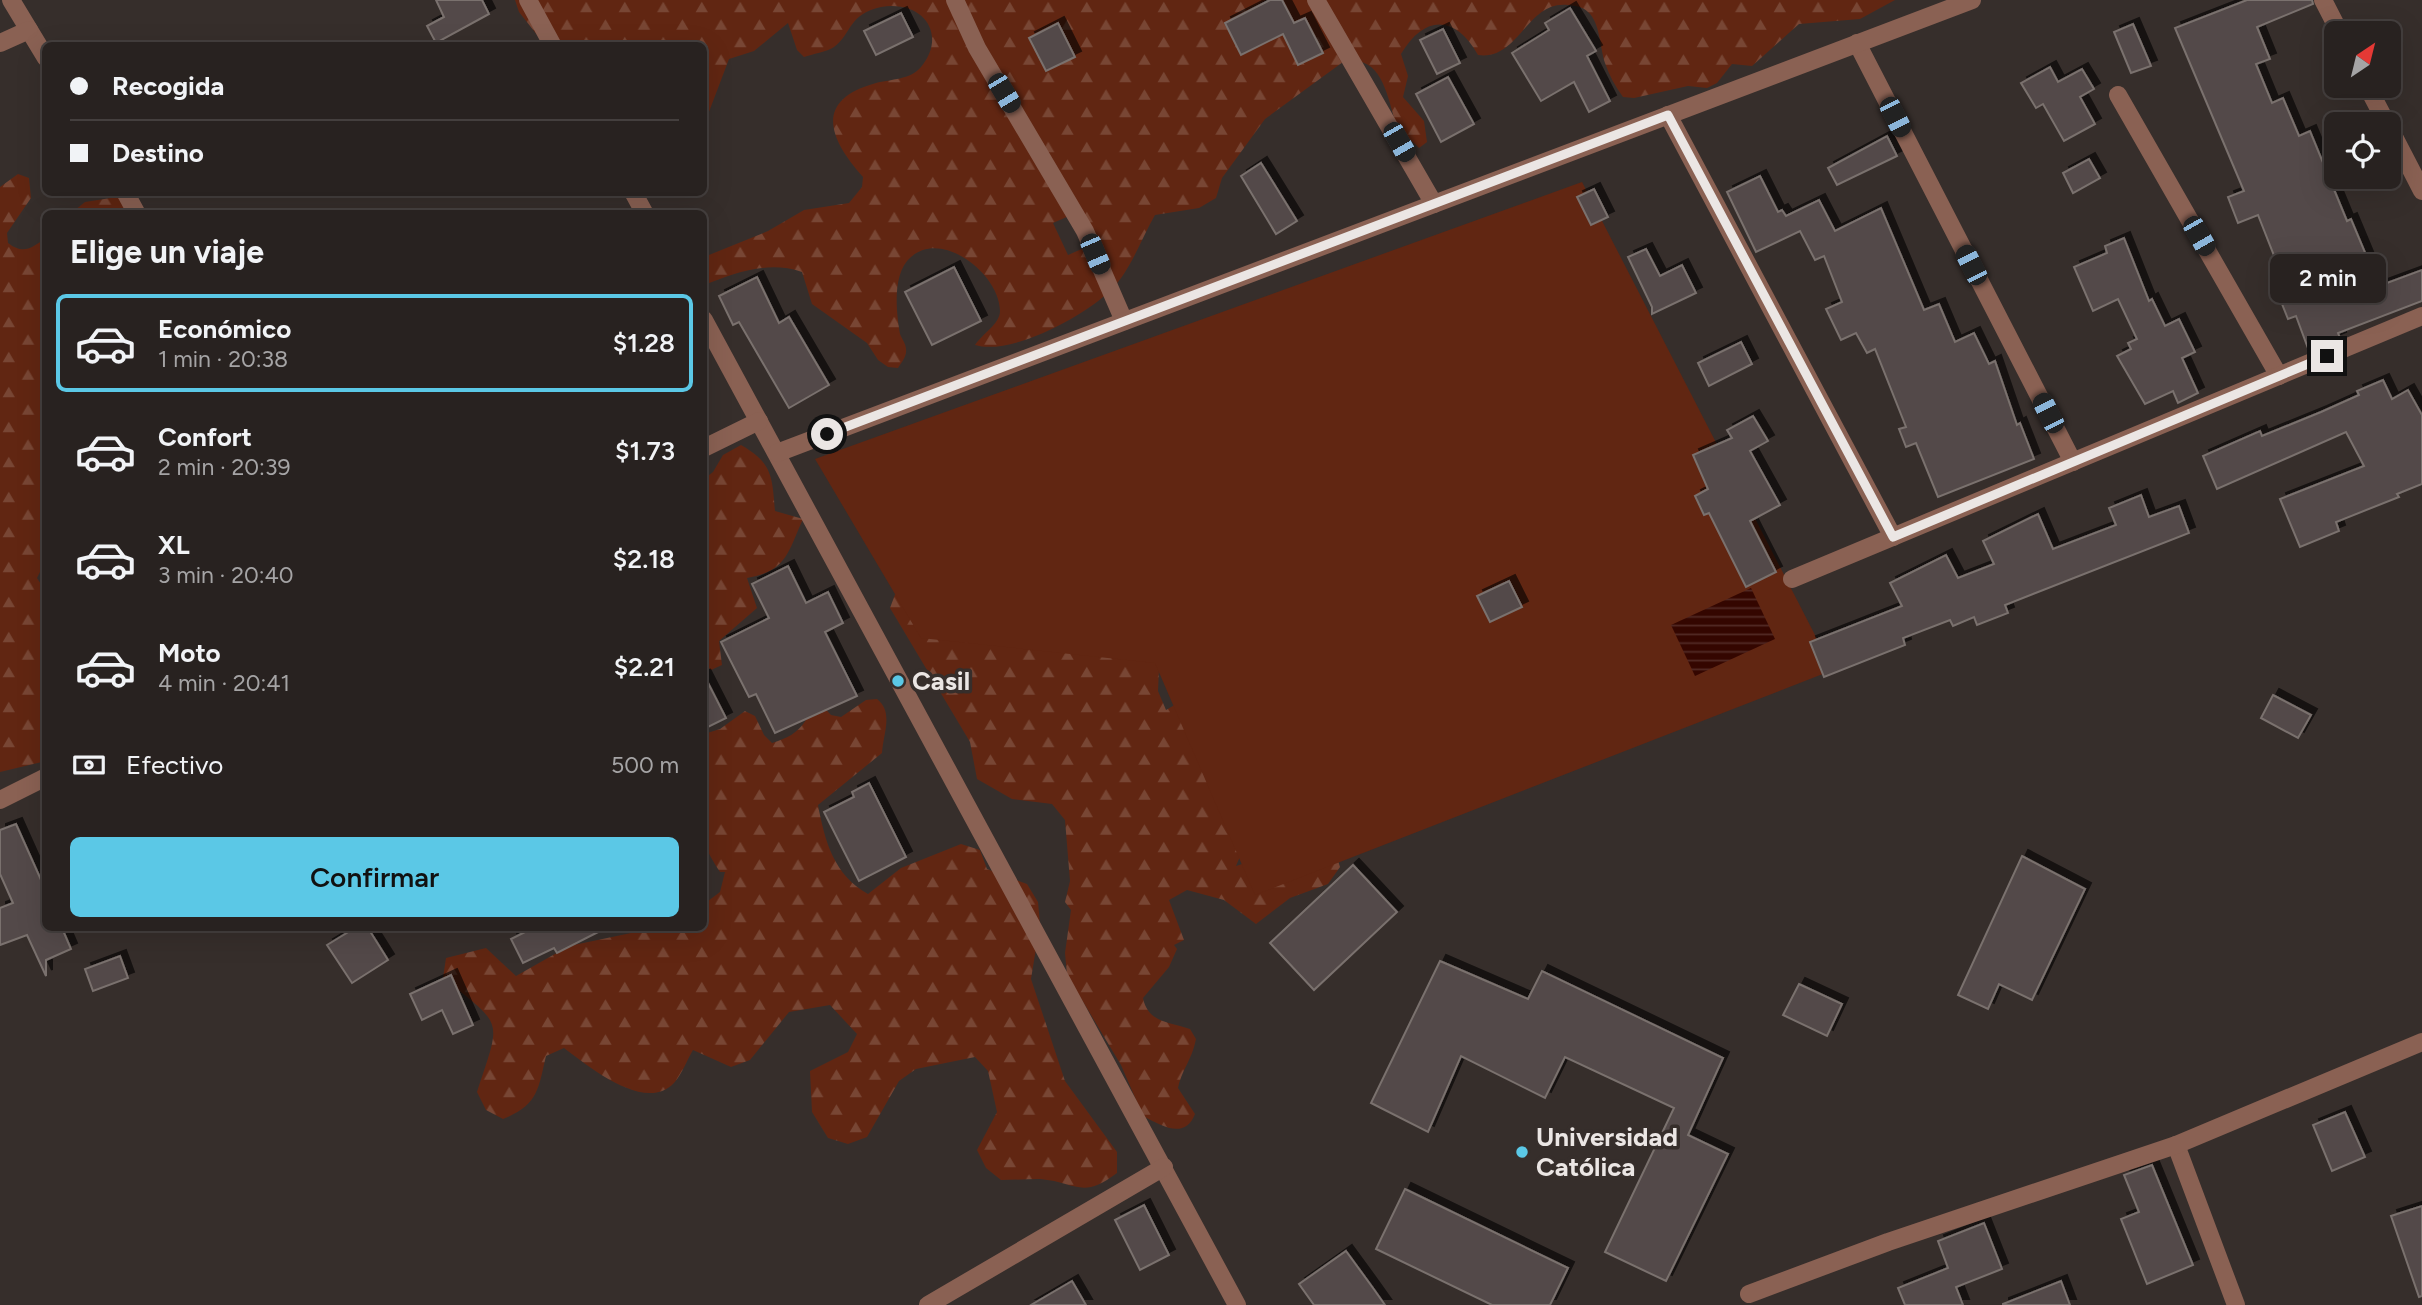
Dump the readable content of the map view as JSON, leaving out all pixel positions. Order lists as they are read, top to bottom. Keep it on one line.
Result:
{"places":["Casil","Universidad Católica"],"north":"top right","page":{"banner":["Recogida","Destino"],"heading":"Elige un viaje","bubble":"2 min","list":[{"name":"Económico","note":"1 min · 20:38","value":"$1.28"},{"name":"Confort","note":"2 min · 20:39","value":"$1.73"},{"name":"XL","note":"3 min · 20:40","value":"$2.18"},{"name":"Moto","note":"4 min · 20:41","value":"$2.21"}],"pay":["Efectivo","500 m"],"buttons":"Confirmar"}}
